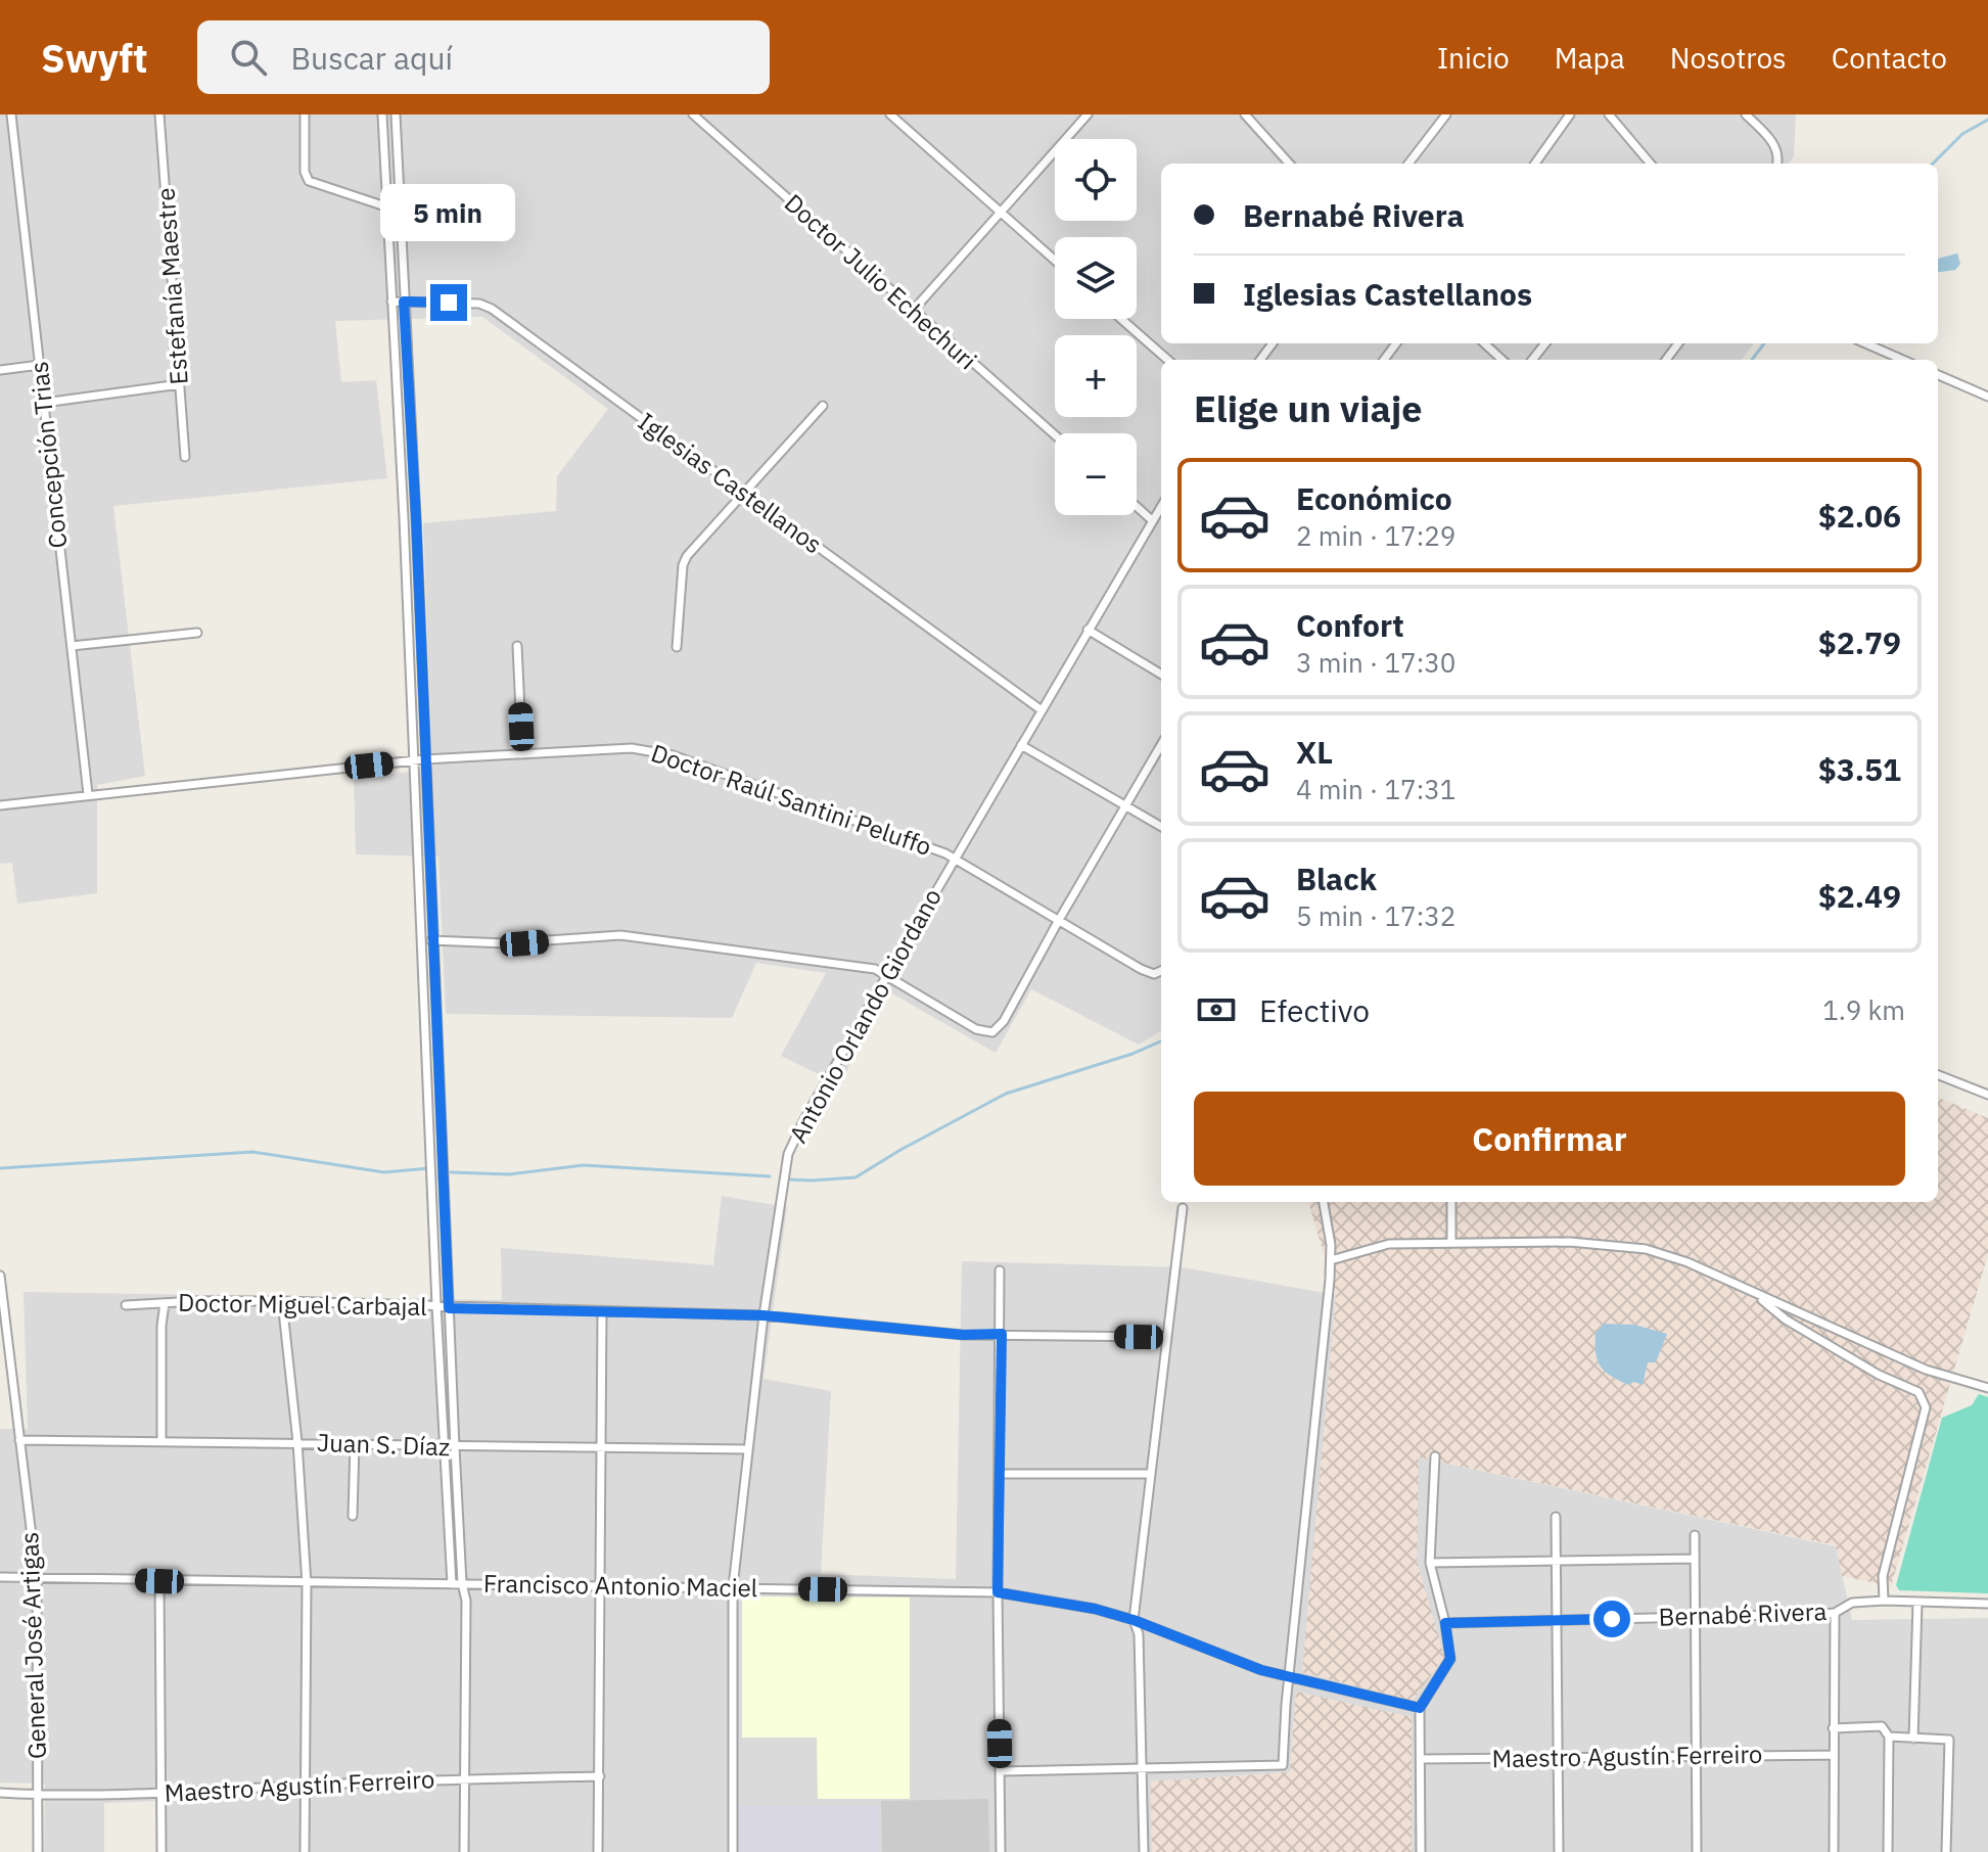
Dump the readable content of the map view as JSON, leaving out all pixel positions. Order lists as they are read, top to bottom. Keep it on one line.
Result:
{"streets":{"street":["Doctor Julio Echechuri","Estefanía Maestre","Concepción Trias","Iglesias Castellanos","Doctor Raúl Santini Peluffo","Antonio Orlando Giordano","Doctor Miguel Carbajal","Juan S. Díaz","Francisco Antonio Maciel","Bernabé Rivera","General José Artigas","Maestro Agustín Ferreiro"]},"crossings":[["Concepción Trias","Doctor Raúl Santini Peluffo"],["Iglesias Castellanos","Antonio Orlando Giordano"],["Doctor Raúl Santini Peluffo","Antonio Orlando Giordano"],["Antonio Orlando Giordano","Doctor Miguel Carbajal"],["Antonio Orlando Giordano","Juan S. Díaz"],["Antonio Orlando Giordano","Francisco Antonio Maciel"],["Juan S. Díaz","General José Artigas"],["Francisco Antonio Maciel","General José Artigas"],["General José Artigas","Maestro Agustín Ferreiro"]],"page":{"header":"Swyft","search":"Buscar aquí","nav":["Inicio","Mapa","Nosotros","Contacto"],"map_buttons":["+","−"],"banner":["Bernabé Rivera","Iglesias Castellanos"],"bubble":"5 min","heading":"Elige un viaje","list":[{"name":"Económico","note":"2 min · 17:29","value":"$2.06"},{"name":"Confort","note":"3 min · 17:30","value":"$2.79"},{"name":"XL","note":"4 min · 17:31","value":"$3.51"},{"name":"Black","note":"5 min · 17:32","value":"$2.49"}],"pay":["Efectivo","1.9 km"],"buttons":"Confirmar"}}
